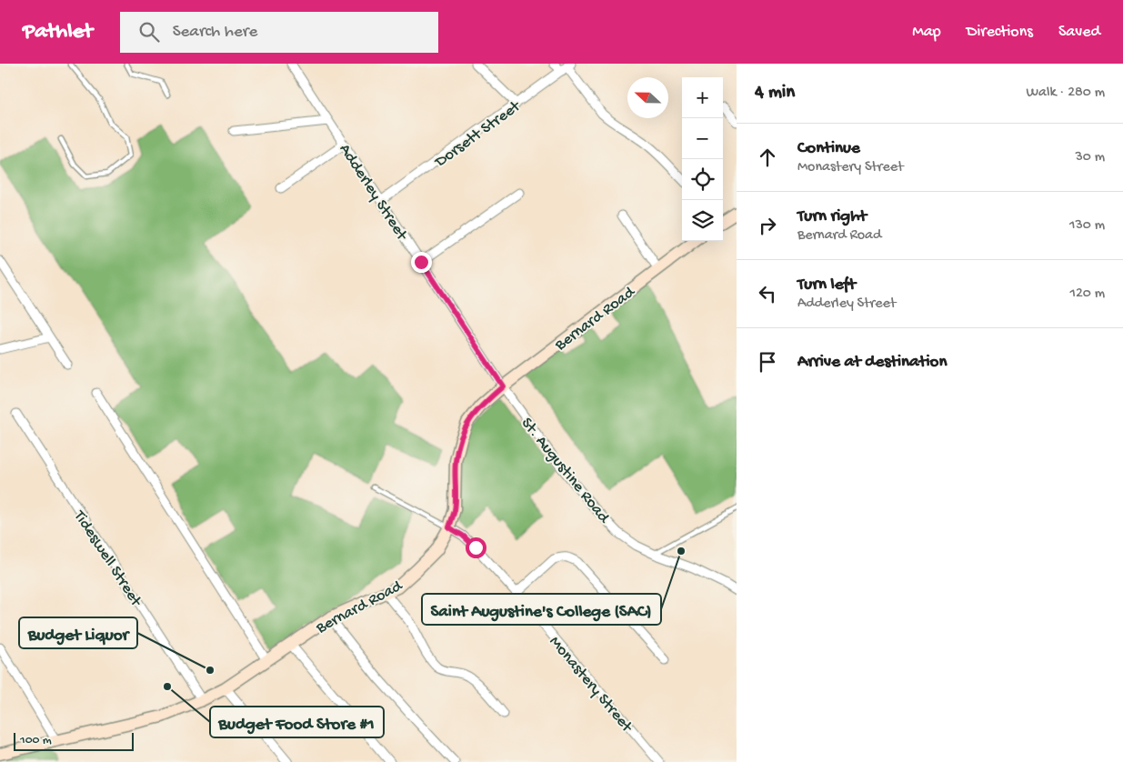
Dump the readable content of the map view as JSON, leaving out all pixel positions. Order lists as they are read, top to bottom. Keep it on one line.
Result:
{"streets":{"main road":["Bernard Road"],"street":["Dorsett Street","Adderley Street","St. Augustine Road","Tideswell Street","Monastery Street"]},"crossings":[["Dorsett Street","Adderley Street"],["Adderley Street","Bernard Road"],["Adderley Street","St. Augustine Road"],["Bernard Road","St. Augustine Road"],["Bernard Road","Tideswell Street"],["Bernard Road","Monastery Street"]],"places":["Saint Augustine's College (SAC)","Budget Liquor","Budget Food Store #1"],"scale_bar":"100 m","north":"left","page":{"header":"Pathlet","search":"Search here","nav":["Map","Directions","Saved"],"heading":["4 min","Walk · 280 m"],"map_buttons":["+","−"],"list":[["Continue","Monastery Street","30 m"],["Turn right","Bernard Road","130 m"],["Turn left","Adderley Street","120 m"],"Arrive at destination"],"scale":"100 m"}}
